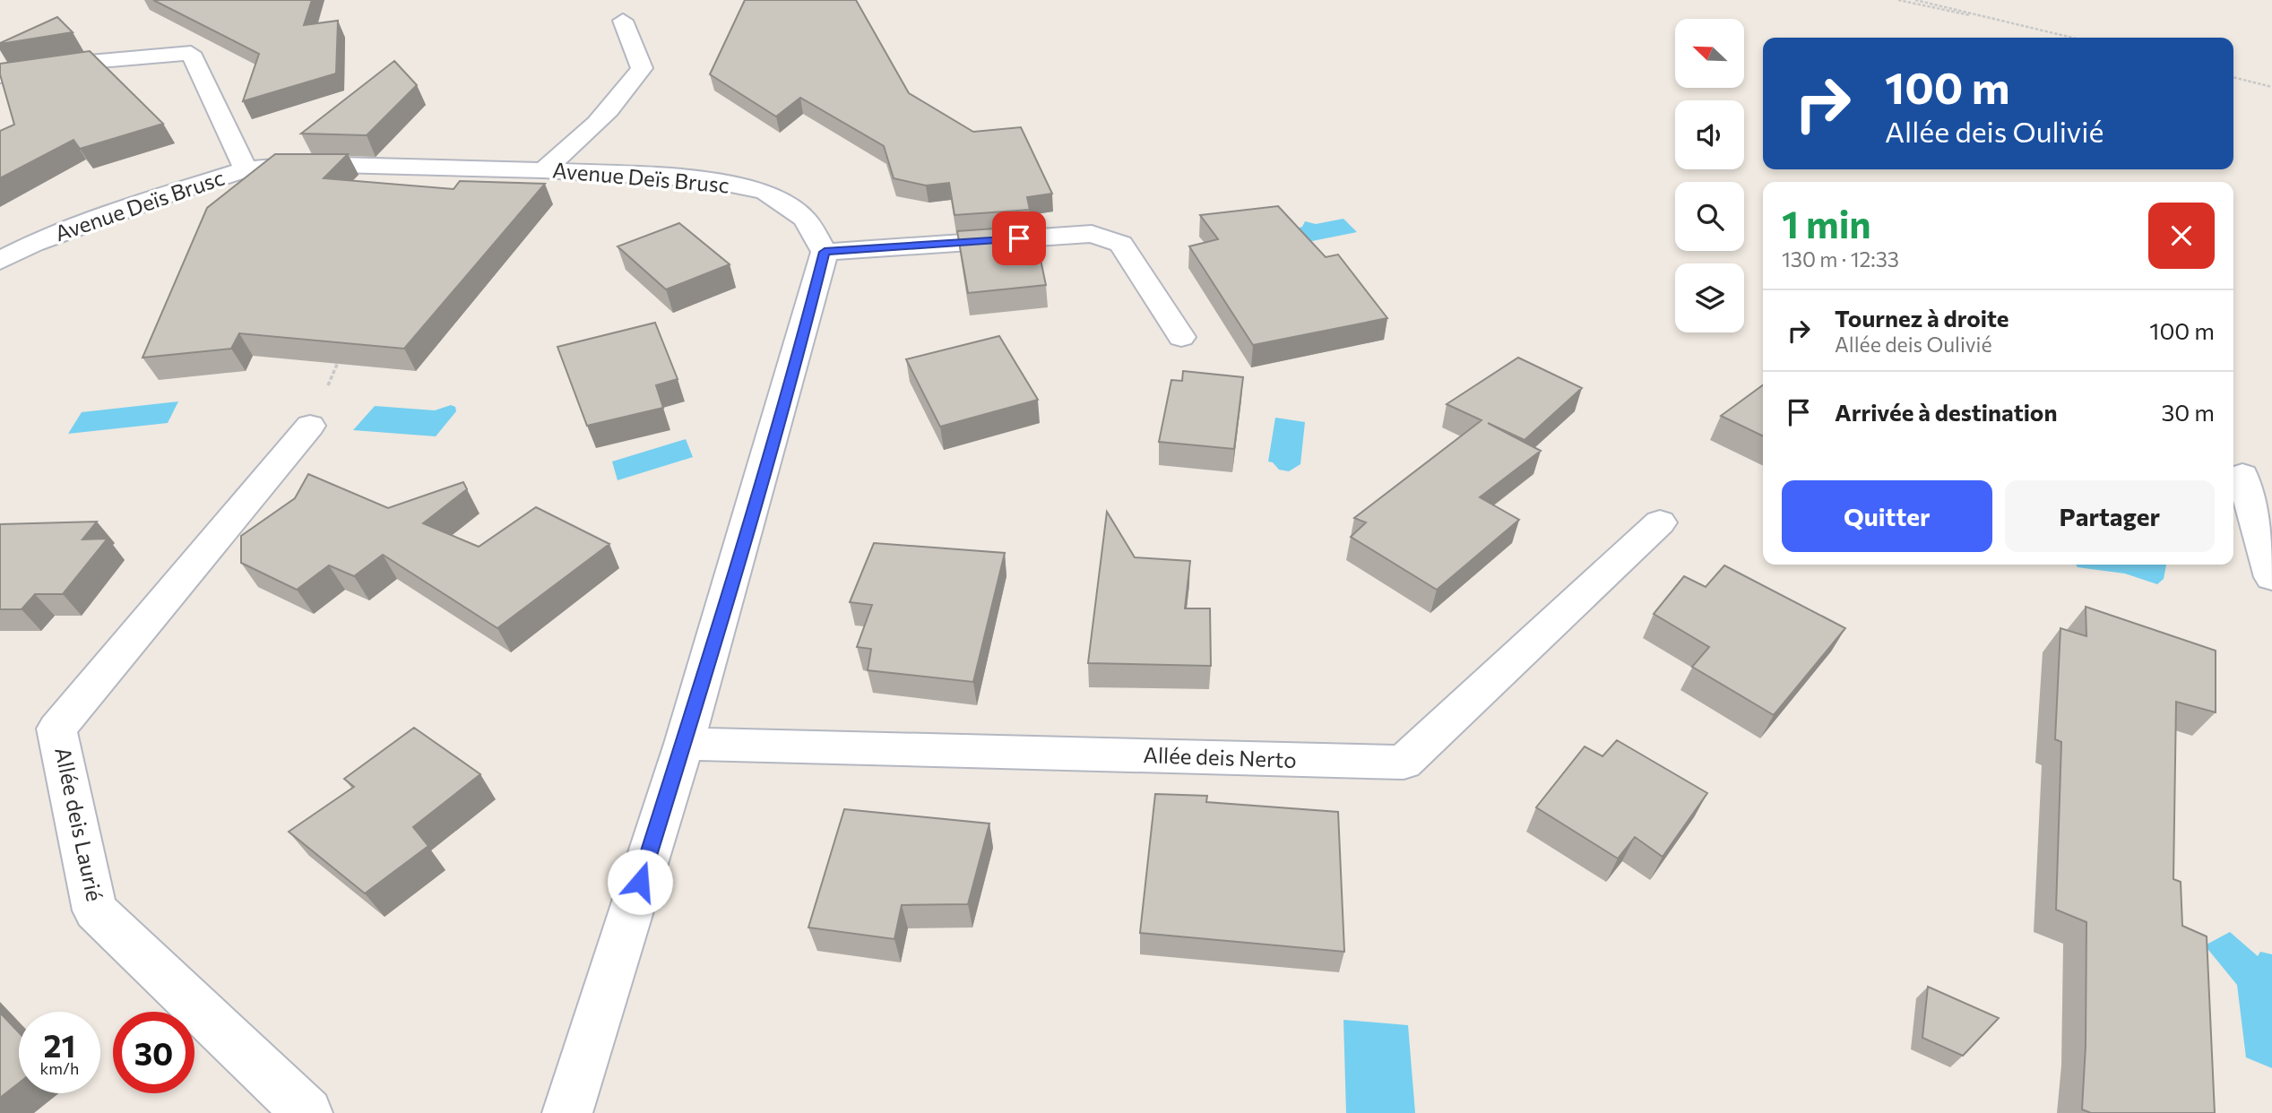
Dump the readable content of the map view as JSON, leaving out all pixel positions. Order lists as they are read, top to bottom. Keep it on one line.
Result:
{"streets":{"street":["Avenue Deïs Brusc","Allée deis Nerto","Allée deis Laurié"]},"north":"top left","page":{"turn":["100 m","Allée deis Oulivié"],"heading":["1 min","130 m · 12:33"],"list":[{"name":"Tournez à droite","note":"Allée deis Oulivié","value":"100 m"},{"name":"Arrivée à destination","value":"30 m"}],"buttons":["Quitter","Partager"],"speed":"21 km/h","limit":"30"}}
